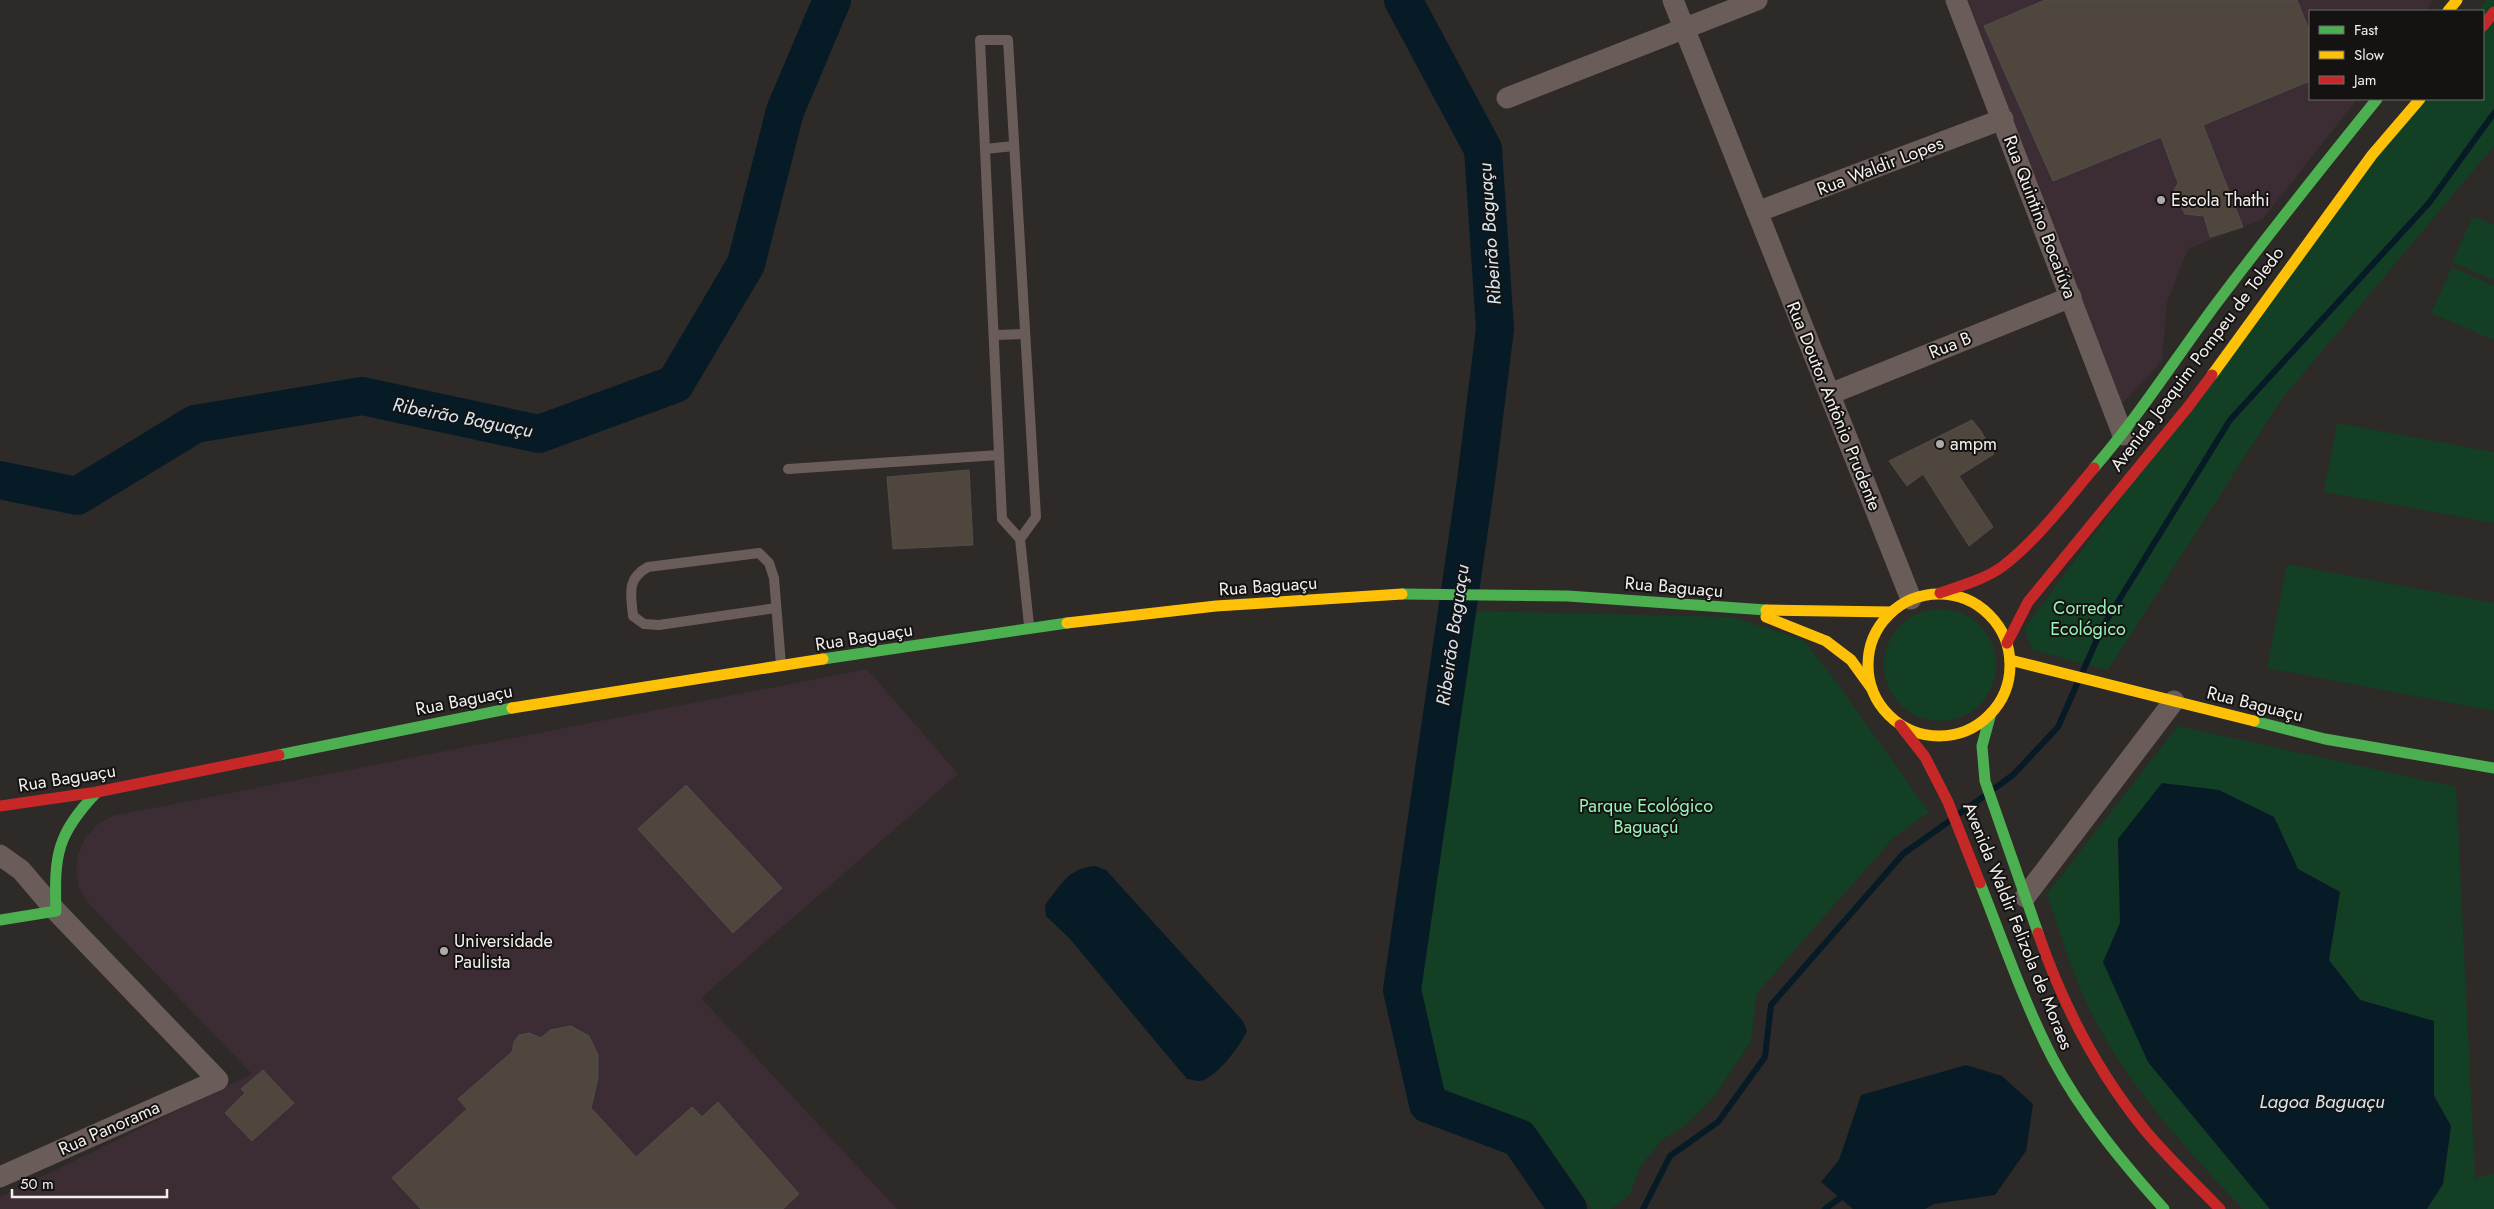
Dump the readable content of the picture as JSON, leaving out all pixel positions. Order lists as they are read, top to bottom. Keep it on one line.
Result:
{"streets":{"main road":["Avenida Joaquim Pompeu de Toledo","Rua Baguaçu","Avenida Waldir Felizola de Moraes"],"street":["Rua Waldir Lopes","Rua Quintino Bocaiúva","Rua B","Rua Doutor Antônio Prudente","Rua Panorama"]},"crossings":[["Rua Waldir Lopes","Rua Quintino Bocaiúva"],["Rua Waldir Lopes","Rua Doutor Antônio Prudente"],["Rua Quintino Bocaiúva","Rua B"],["Rua Quintino Bocaiúva","Avenida Joaquim Pompeu de Toledo"],["Rua B","Rua Doutor Antônio Prudente"],["Avenida Joaquim Pompeu de Toledo","Rua Doutor Antônio Prudente"],["Avenida Joaquim Pompeu de Toledo","Rua Baguaçu"],["Avenida Joaquim Pompeu de Toledo","Avenida Waldir Felizola de Moraes"],["Rua Doutor Antônio Prudente","Rua Baguaçu"],["Rua Doutor Antônio Prudente","Avenida Waldir Felizola de Moraes"],["Rua Baguaçu","Avenida Waldir Felizola de Moraes"]],"water":["Ribeirão Baguaçu","Lagoa Baguaçu"],"parks":["Corredor Ecológico","Parque Ecológico Baguaçú"],"places":["Escola Thathi","ampm","Universidade Paulista"],"legend":["Fast","Slow","Jam"],"scale_bar":"50 m"}
